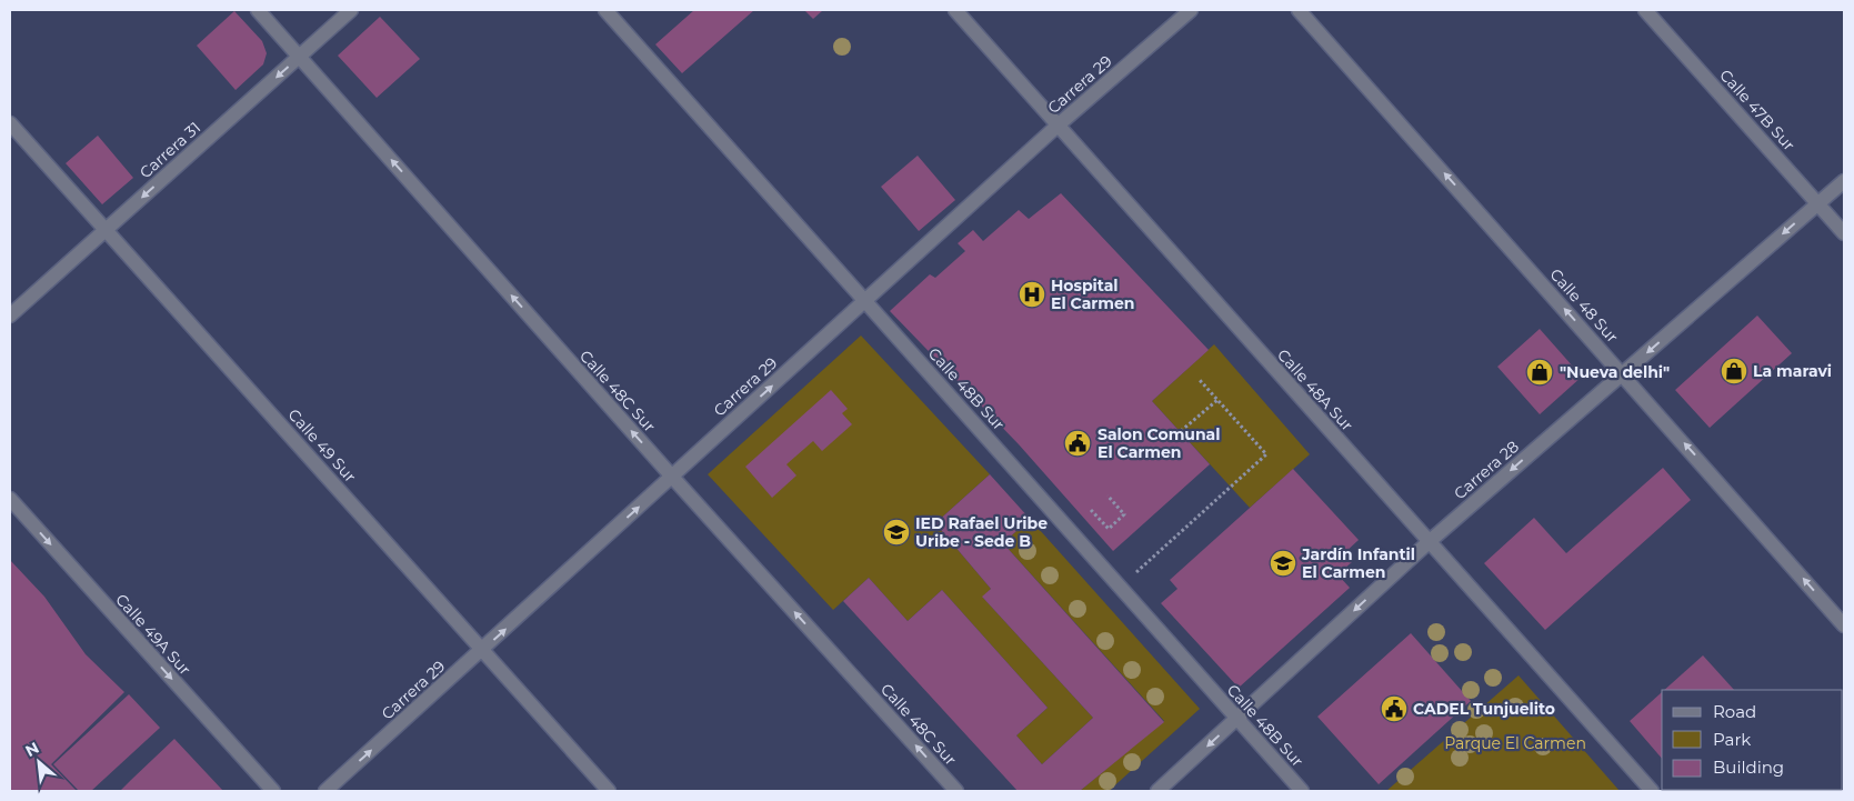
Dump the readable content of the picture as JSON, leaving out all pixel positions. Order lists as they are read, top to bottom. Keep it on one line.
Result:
{"streets":{"street":["Carrera 29","Calle 47B Sur","Carrera 31","Calle 48 Sur","Calle 48B Sur","Calle 48A Sur","Calle 48C Sur","Calle 49 Sur","Carrera 28","Calle 49A Sur"]},"crossings":[["Carrera 29","Calle 48B Sur"],["Carrera 29","Calle 48A Sur"],["Carrera 29","Calle 48C Sur"],["Carrera 29","Calle 49 Sur"],["Calle 47B Sur","Carrera 28"],["Carrera 31","Calle 48C Sur"],["Carrera 31","Calle 49 Sur"],["Calle 48 Sur","Carrera 28"],["Calle 48B Sur","Carrera 28"],["Calle 48A Sur","Carrera 28"]],"one_way":["Carrera 29","Carrera 31","Calle 48 Sur","Calle 48C Sur","Carrera 28","Calle 49A Sur"],"parks":["Parque El Carmen"],"places":{"hospital":["Hospital El Carmen"],"shop":["La maravi","\"Nueva delhi\""],"public building":["Salon Comunal El Carmen","CADEL Tunjuelito"],"school or university":["IED Rafael Uribe Uribe - Sede B","Jardín Infantil El Carmen"]},"legend":["Road","Park","Building"],"north":"top left"}
